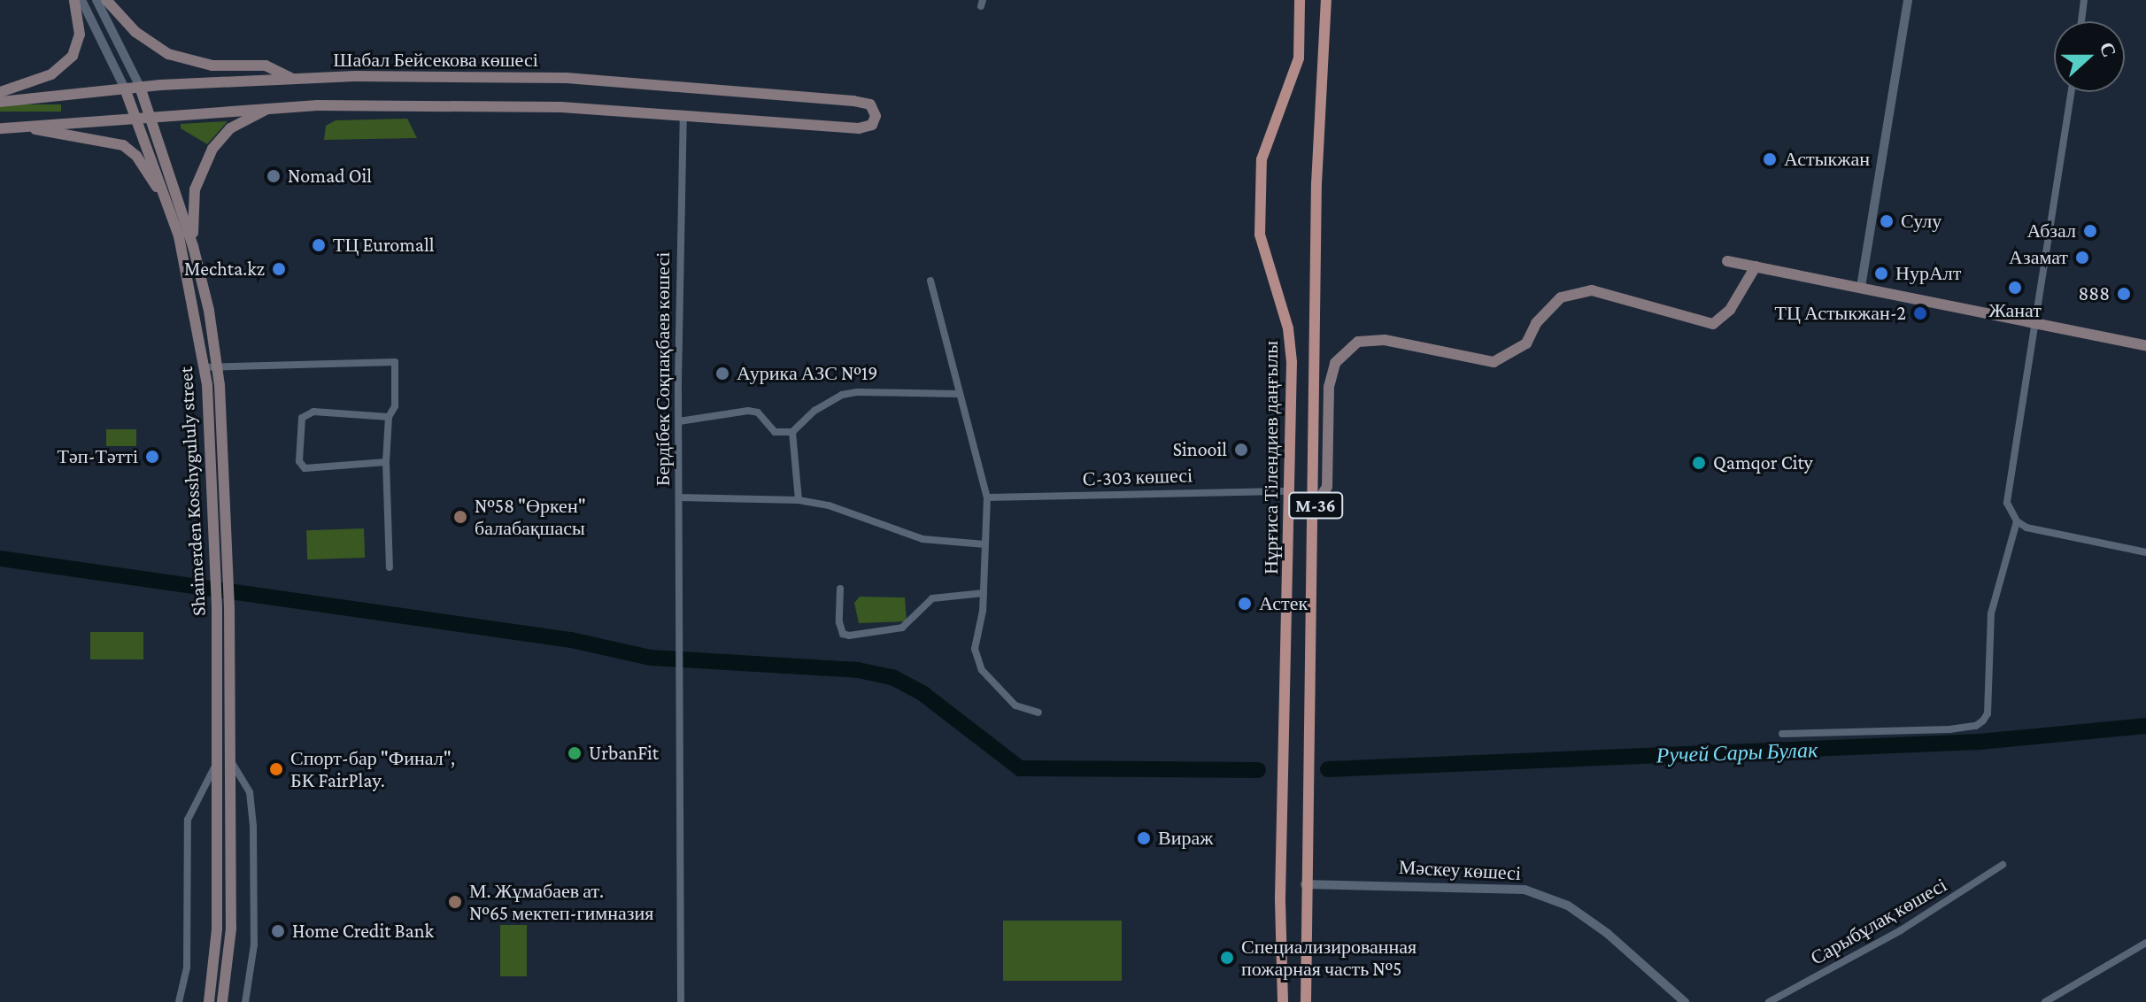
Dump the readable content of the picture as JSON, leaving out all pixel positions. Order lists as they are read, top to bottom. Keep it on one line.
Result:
{"streets":{"main road":["Шабал Бейсекова көшесі","Нұрғиса Тілендиев даңғылы","Shaimerden Kosshygululy street","M-36","Мәскеу көшесі"],"street":["Бердібек Соқпақбаев көшесі","С-303 көшесі","Сарыбұлақ көшесі"]},"crossings":[["Шабал Бейсекова көшесі","Бердібек Соқпақбаев көшесі"],["Шабал Бейсекова көшесі","Shaimerden Kosshygululy street"],["Нұрғиса Тілендиев даңғылы","С-303 көшесі"],["Нұрғиса Тілендиев даңғылы","M-36"],["Нұрғиса Тілендиев даңғылы","Мәскеу көшесі"],["M-36","Мәскеу көшесі"]],"water":["Ручей Сары Булак"],"places":["Астыкжан","Nomad Oil","Сулу","Абзал","ТЦ Euromall","Азамат","Mechta.kz","НурАлт","Жанат","888","ТЦ Астыкжан-2","Аурика АЗС №19","Sinooil","Тәп-Тәтті","Qamqor City","№58 \"Өркен\" балабақшасы","Астек","UrbanFit","Спорт-бар \"Финал\", БК FairPlay.","Вираж","М. Жұмабаев ат. №65 мектеп-гимназия","Home Credit Bank","Специализированная пожарная часть №5"],"north":"right"}
